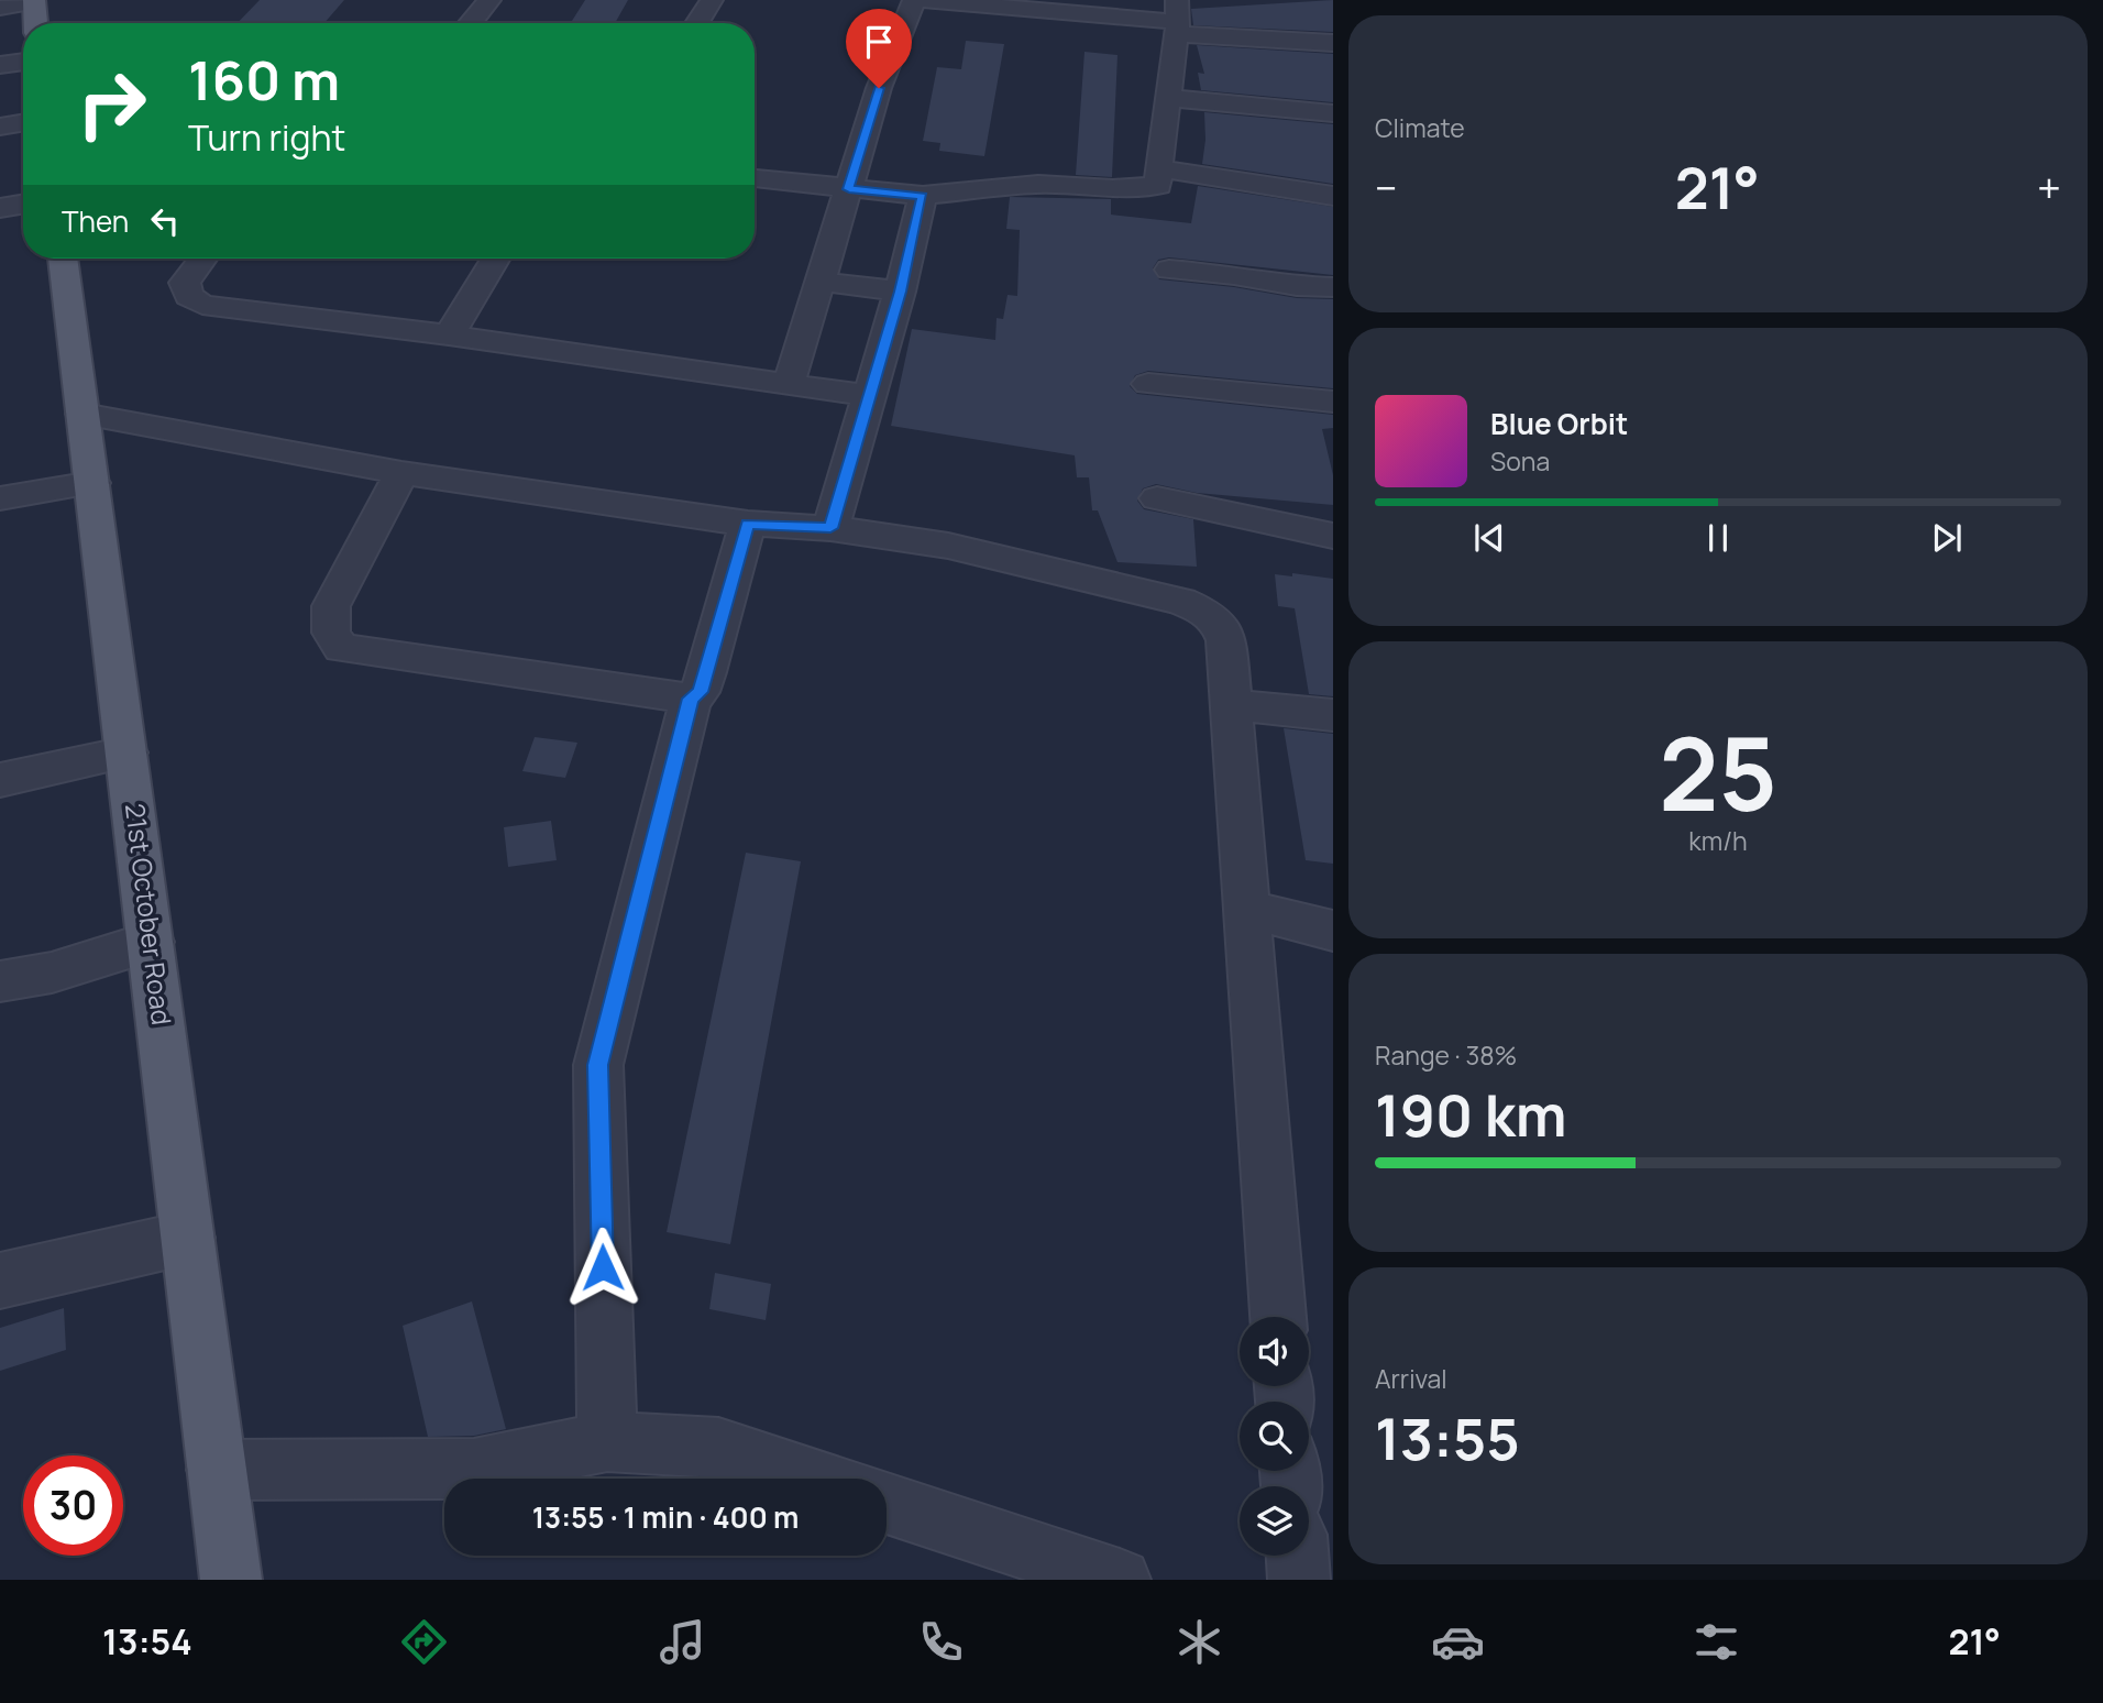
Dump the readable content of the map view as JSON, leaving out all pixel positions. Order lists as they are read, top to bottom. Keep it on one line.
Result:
{"streets":{"main road":["21st October Road"]},"page":{"tile":["Climate",["25","km/h"],["Range · 38%","190 km"],["Arrival","13:55"]],"turn":["160 m","Turn right"],"heat":["−","21°","+"],"then":"Then","song":["Blue Orbit","Sona"],"limit":"30","trip":"13:55 · 1 min · 400 m","tabs":["13:54","21°"]}}
